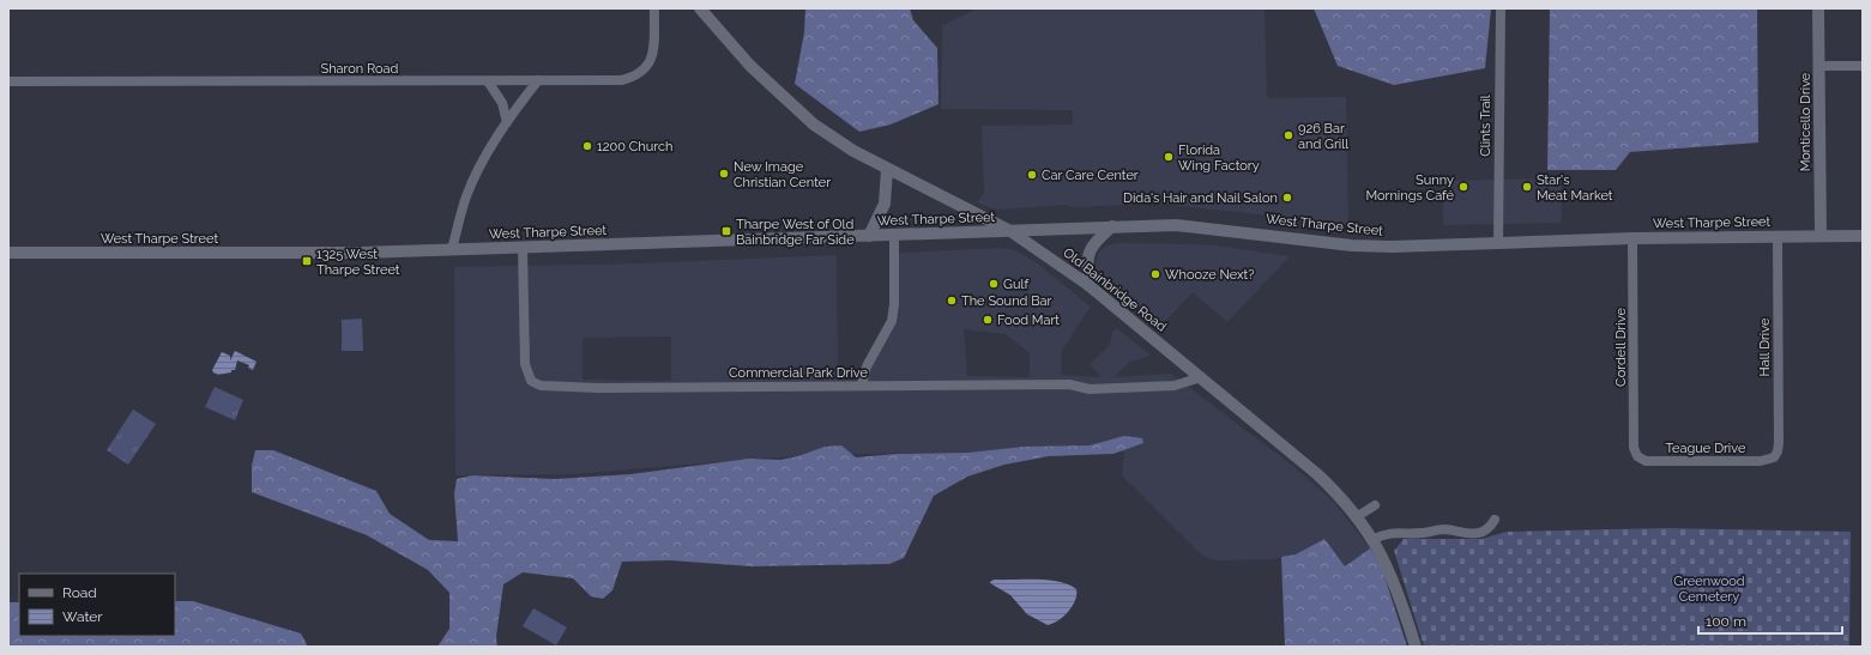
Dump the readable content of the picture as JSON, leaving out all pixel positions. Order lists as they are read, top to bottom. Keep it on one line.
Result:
{"streets":{"main road":["Monticello Drive","West Tharpe Street","Old Bainbridge Road"],"street":["Sharon Road","Clints Trail","Cordell Drive","Hall Drive","Commercial Park Drive","Teague Drive"]},"crossings":[["Monticello Drive","West Tharpe Street"],["Clints Trail","West Tharpe Street"],["West Tharpe Street","Old Bainbridge Road"],["West Tharpe Street","Cordell Drive"],["West Tharpe Street","Hall Drive"],["West Tharpe Street","Commercial Park Drive"],["Old Bainbridge Road","Commercial Park Drive"],["Cordell Drive","Teague Drive"],["Hall Drive","Teague Drive"]],"parks":["Greenwood Cemetery"],"places":{"other":["926 Bar and Grill","1200 Church","Florida Wing Factory","New Image Christian Center","Car Care Center","Sunny Mornings Café","Star's Meat Market","Dida's Hair and Nail Salon","Whooze Next?","Gulf","The Sound Bar","Food Mart"],"transit":["Tharpe West of Old Bainbridge Far Side","1325 West Tharpe Street"]},"legend":["Road","Water"],"scale_bar":"100 m"}
